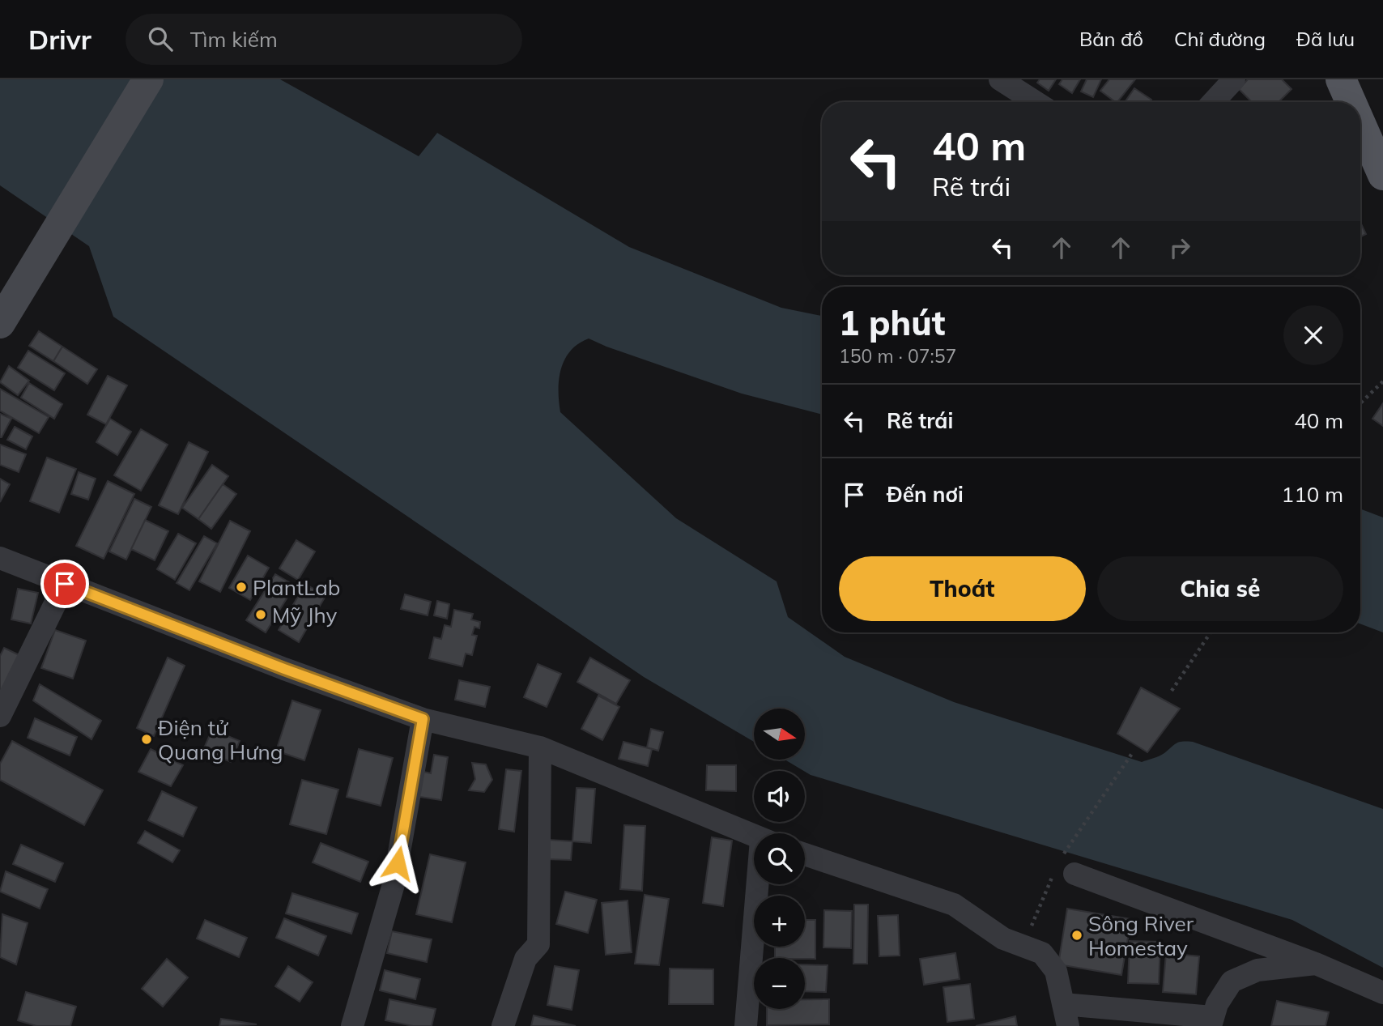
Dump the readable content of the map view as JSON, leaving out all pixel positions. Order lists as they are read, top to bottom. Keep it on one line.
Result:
{"places":["PlantLab","Mỹ Jhy","Điện tử Quang Hưng","Sông River Homestay"],"north":"right","page":{"header":"Drivr","search":"Tìm kiếm","nav":["Bản đồ","Chỉ đường","Đã lưu"],"turn":["40 m","Rẽ trái"],"heading":["1 phút","150 m · 07:57"],"list":[{"name":"Rẽ trái","value":"40 m"},{"name":"Đến nơi","value":"110 m"}],"buttons":["Thoát","Chia sẻ"],"map_buttons":["+","−"]}}
